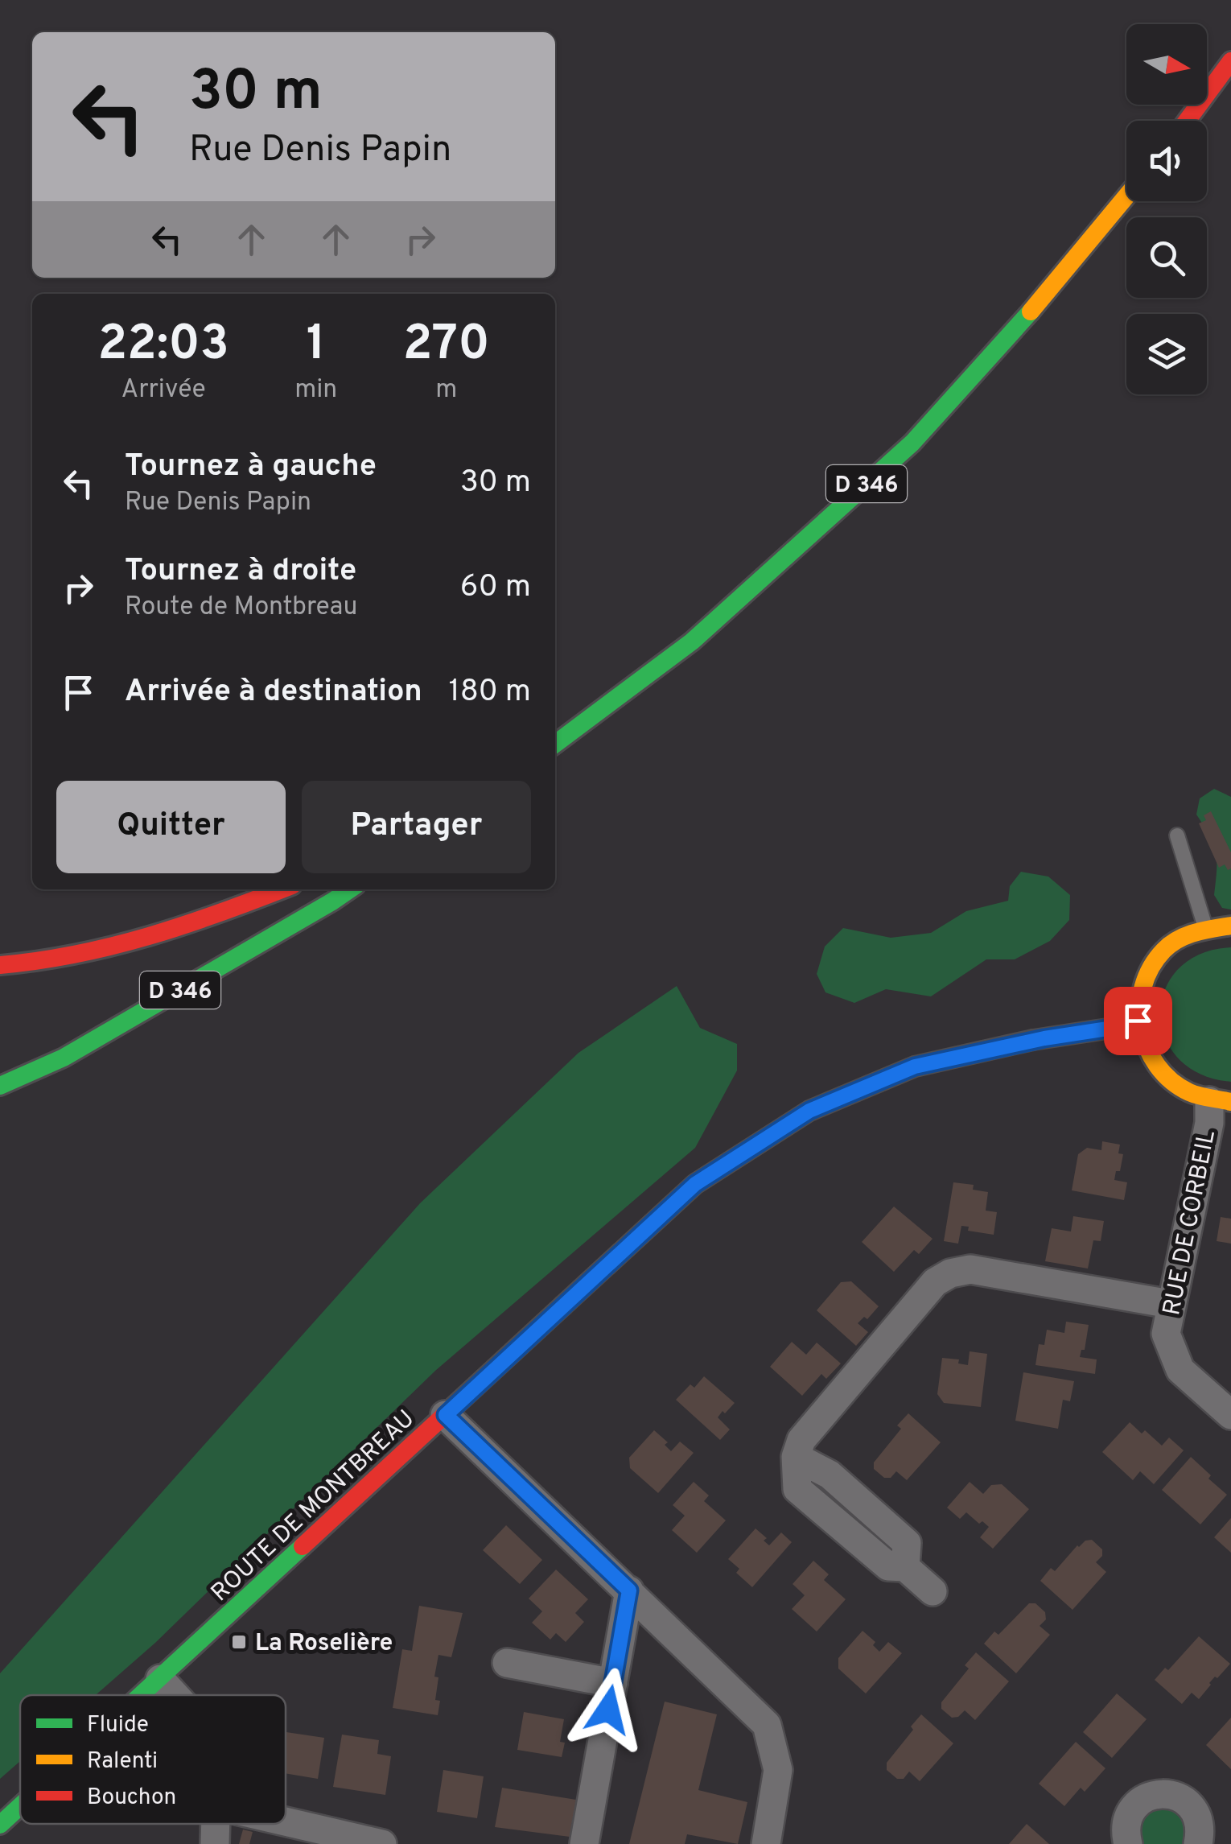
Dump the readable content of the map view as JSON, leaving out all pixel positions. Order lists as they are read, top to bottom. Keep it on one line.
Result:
{"streets":{"street":["D 346","RUE DE CORBEIL","ROUTE DE MONTBREAU"]},"places":{"transit":["La Roselière"]},"legend":["Fluide","Ralenti","Bouchon"],"north":"right","page":{"turn":["30 m","Rue Denis Papin"],"eta":["22:03","Arrivée","1","min","270","m"],"list":[{"name":"Tournez à gauche","note":"Rue Denis Papin","value":"30 m"},{"name":"Tournez à droite","note":"Route de Montbreau","value":"60 m"},{"name":"Arrivée à destination","value":"180 m"}],"buttons":["Quitter","Partager"]}}
